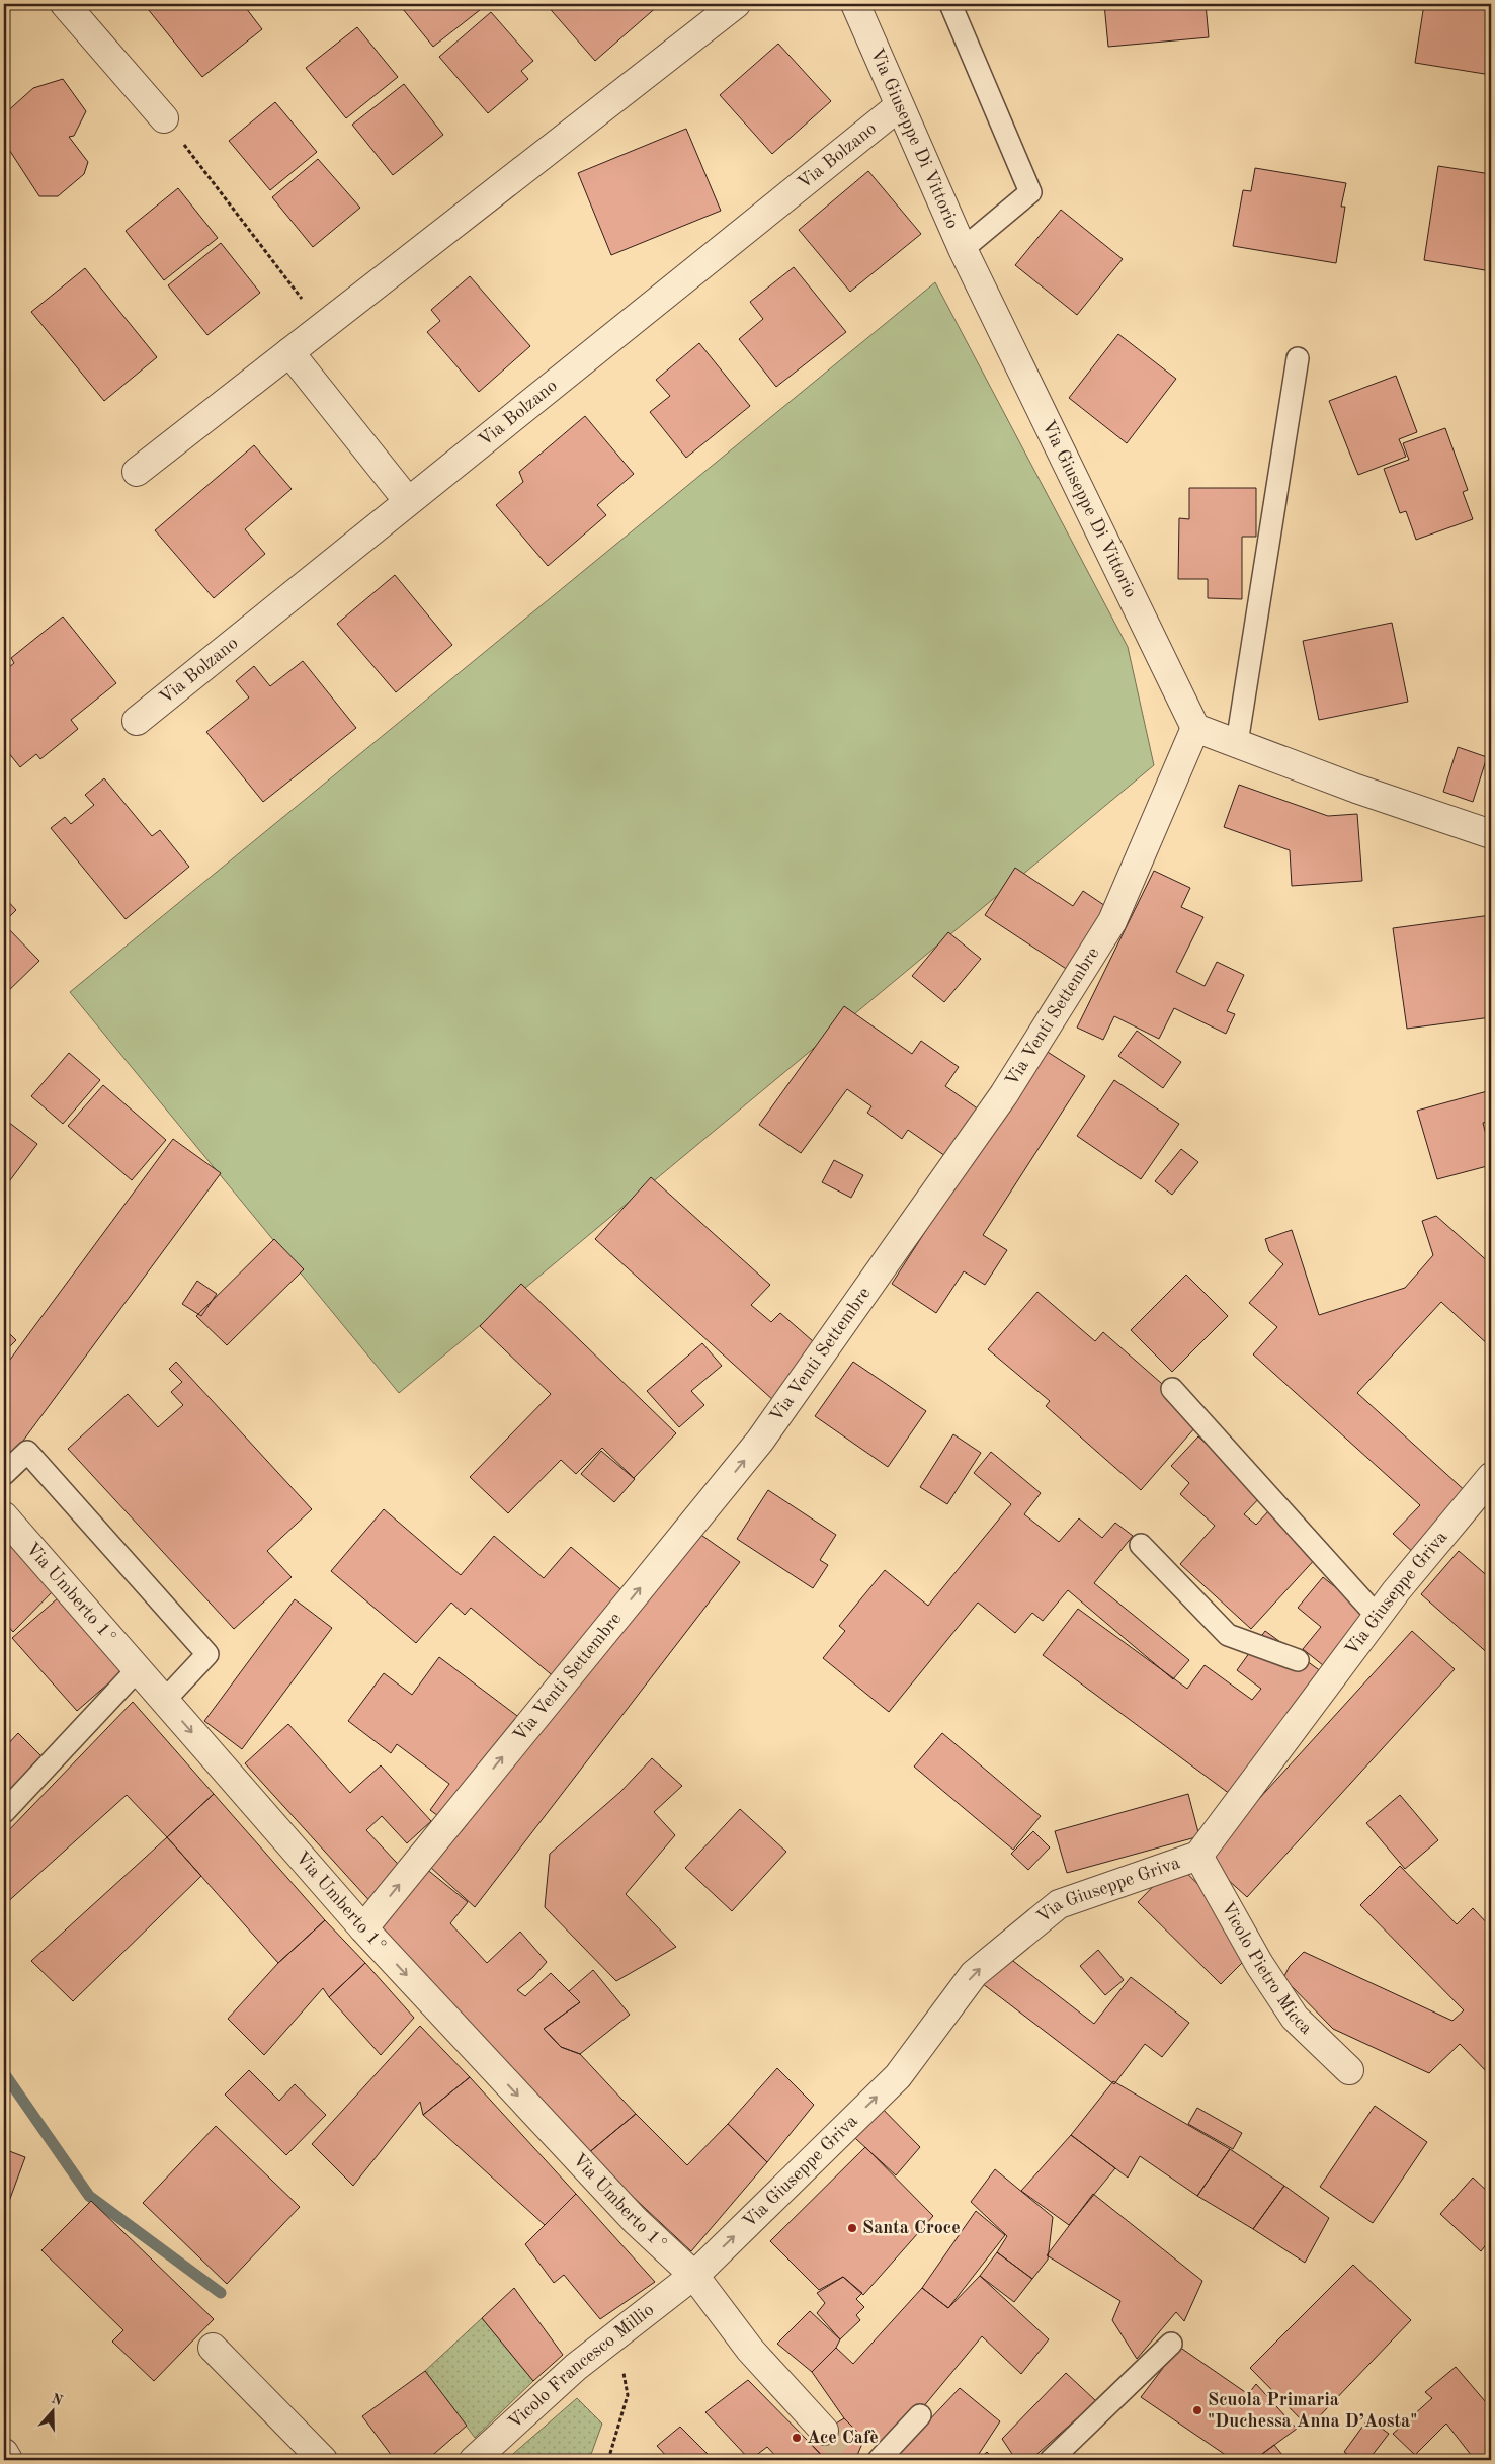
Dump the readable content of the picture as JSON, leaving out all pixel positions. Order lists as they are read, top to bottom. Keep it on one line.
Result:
{"streets":{"street":["Via Giuseppe Di Vittorio","Via Bolzano","Via Venti Settembre","Via Giuseppe Griva","Via Umberto 1°","Vicolo Pietro Micca","Vicolo Francesco Millio"]},"crossings":[["Via Giuseppe Di Vittorio","Via Bolzano"],["Via Giuseppe Di Vittorio","Via Venti Settembre"],["Via Venti Settembre","Via Umberto 1°"],["Via Giuseppe Griva","Via Umberto 1°"],["Via Giuseppe Griva","Vicolo Pietro Micca"],["Via Giuseppe Griva","Vicolo Francesco Millio"],["Via Umberto 1°","Vicolo Francesco Millio"]],"one_way":["Via Venti Settembre","Via Giuseppe Griva","Via Umberto 1°"],"places":["Santa Croce","Scuola Primaria \"Duchessa Anna D’Aosta\"","Ace Cafè"],"north":"top"}
